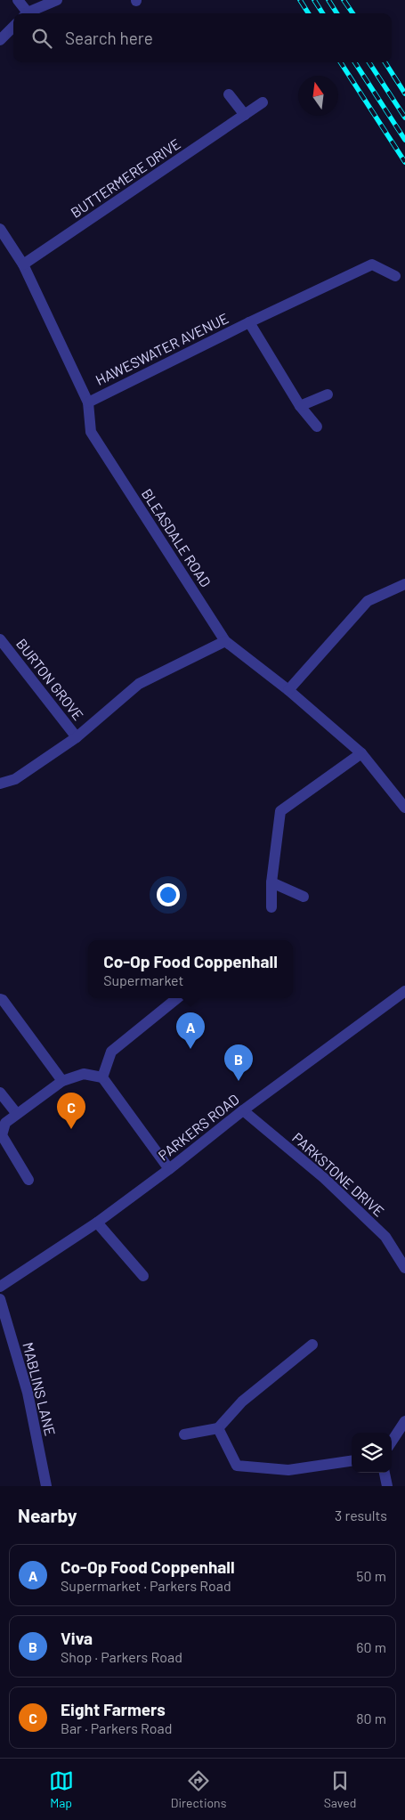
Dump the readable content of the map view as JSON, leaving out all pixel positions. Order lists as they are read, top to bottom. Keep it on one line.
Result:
{"streets":{"street":["BUTTERMERE DRIVE","HAWESWATER AVENUE","BLEASDALE ROAD","BURTON GROVE","PARKERS ROAD","PARKSTONE DRIVE","MABLINS LANE"]},"crossings":[["BUTTERMERE DRIVE","BLEASDALE ROAD"],["HAWESWATER AVENUE","BLEASDALE ROAD"],["BLEASDALE ROAD","BURTON GROVE"],["PARKERS ROAD","PARKSTONE DRIVE"]],"north":"top","page":{"search":"Search here","popup":["Co-Op Food Coppenhall","Supermarket"],"pins":["A","B","C"],"heading":["Nearby","3 results"],"list":[{"mark":"A","name":"Co-Op Food Coppenhall","note":"Supermarket · Parkers Road","value":"50 m"},{"mark":"B","name":"Viva","note":"Shop · Parkers Road","value":"60 m"},{"mark":"C","name":"Eight Farmers","note":"Bar · Parkers Road","value":"80 m"}],"nav":["Map","Directions","Saved"]}}
